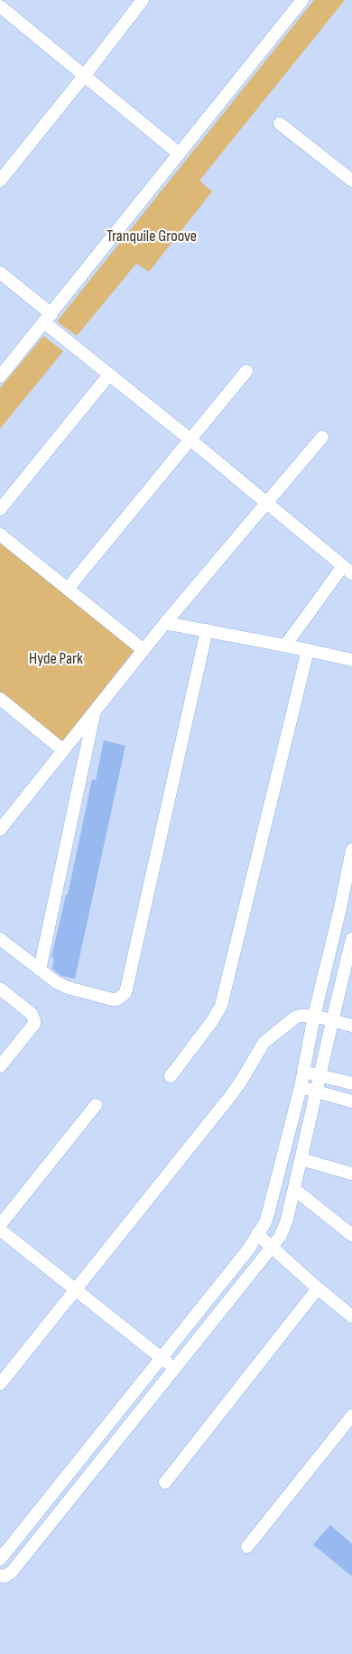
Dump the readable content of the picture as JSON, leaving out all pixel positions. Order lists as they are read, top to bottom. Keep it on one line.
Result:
{"parks":["Tranquile Groove","Hyde Park"]}
